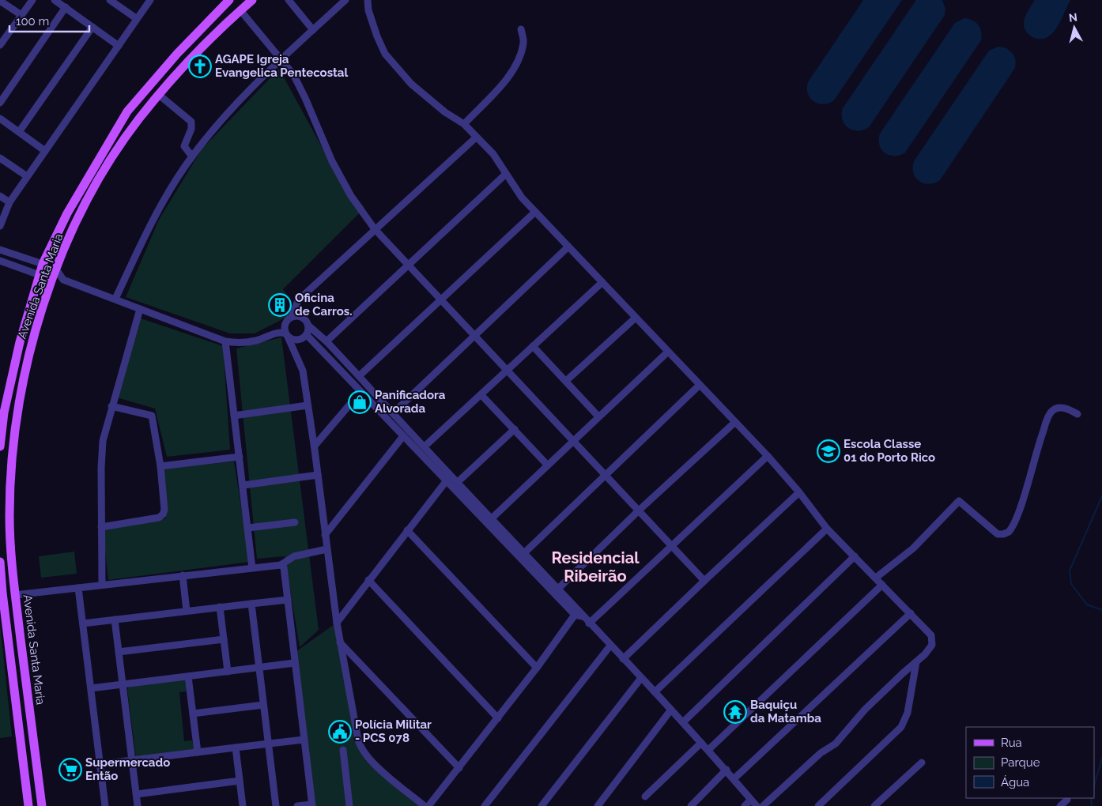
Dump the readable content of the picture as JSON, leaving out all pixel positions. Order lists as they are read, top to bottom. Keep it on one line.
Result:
{"streets":{"main road":["Avenida Santa Maria"]},"districts":["Residencial Ribeirão"],"places":{"church":["AGAPE Igreja Evangelica Pentecostal"],"building":["Oficina de Carros."],"shop":["Panificadora Alvorada"],"school or university":["Escola Classe 01 do Porto Rico"],"temple":["Baquiçu da Matamba"],"public building":["Polícia Militar - PCS 078"],"supermarket":["Supermercado Então"]},"legend":["Rua","Parque","Água"],"scale_bar":"100 m","north":"top"}
